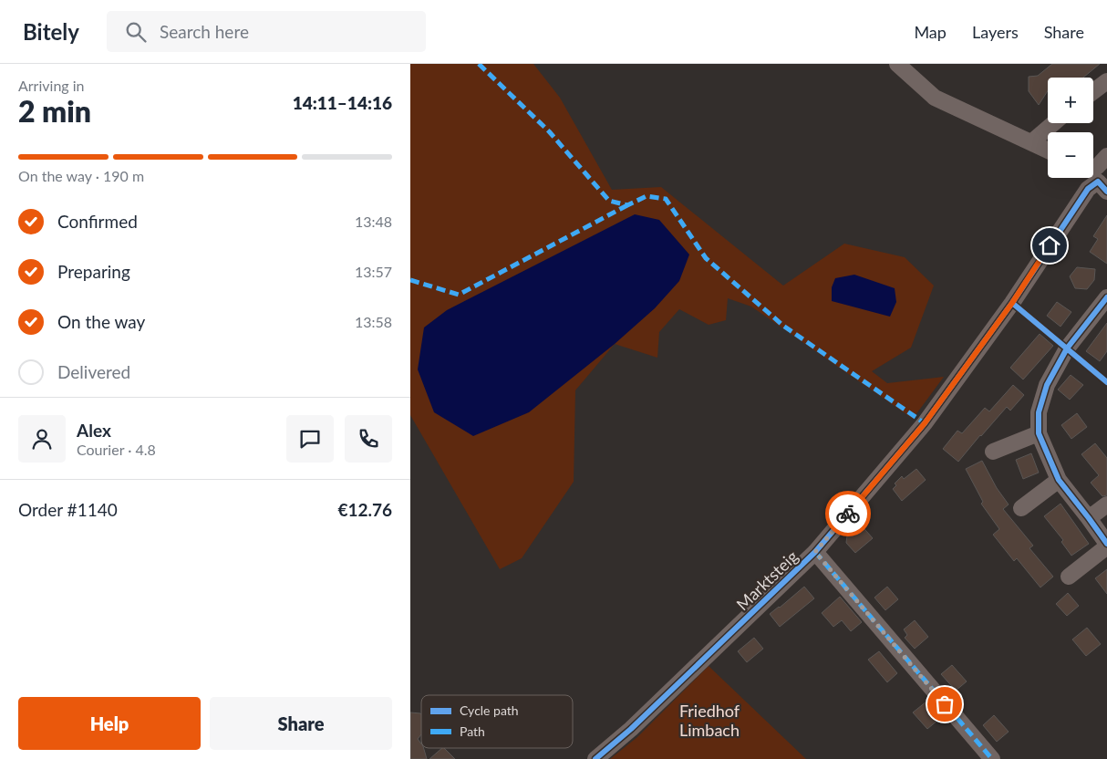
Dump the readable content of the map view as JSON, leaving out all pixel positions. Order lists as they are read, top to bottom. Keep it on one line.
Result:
{"streets":{"street":["Marktsteig"]},"parks":["Friedhof Limbach"],"legend":["Cycle path","Path"],"page":{"header":"Bitely","search":"Search here","nav":["Map","Layers","Share"],"heading":["2 min","Arriving in","14:11–14:16"],"panel":["Alex","Courier · 4.8","Order #1140","€12.76"],"map_buttons":["+","−"],"bar":"On the way · 190 m","list":[["Confirmed","13:48"],["Preparing","13:57"],["On the way","13:58"],"Delivered"],"buttons":["Help","Share"]}}
